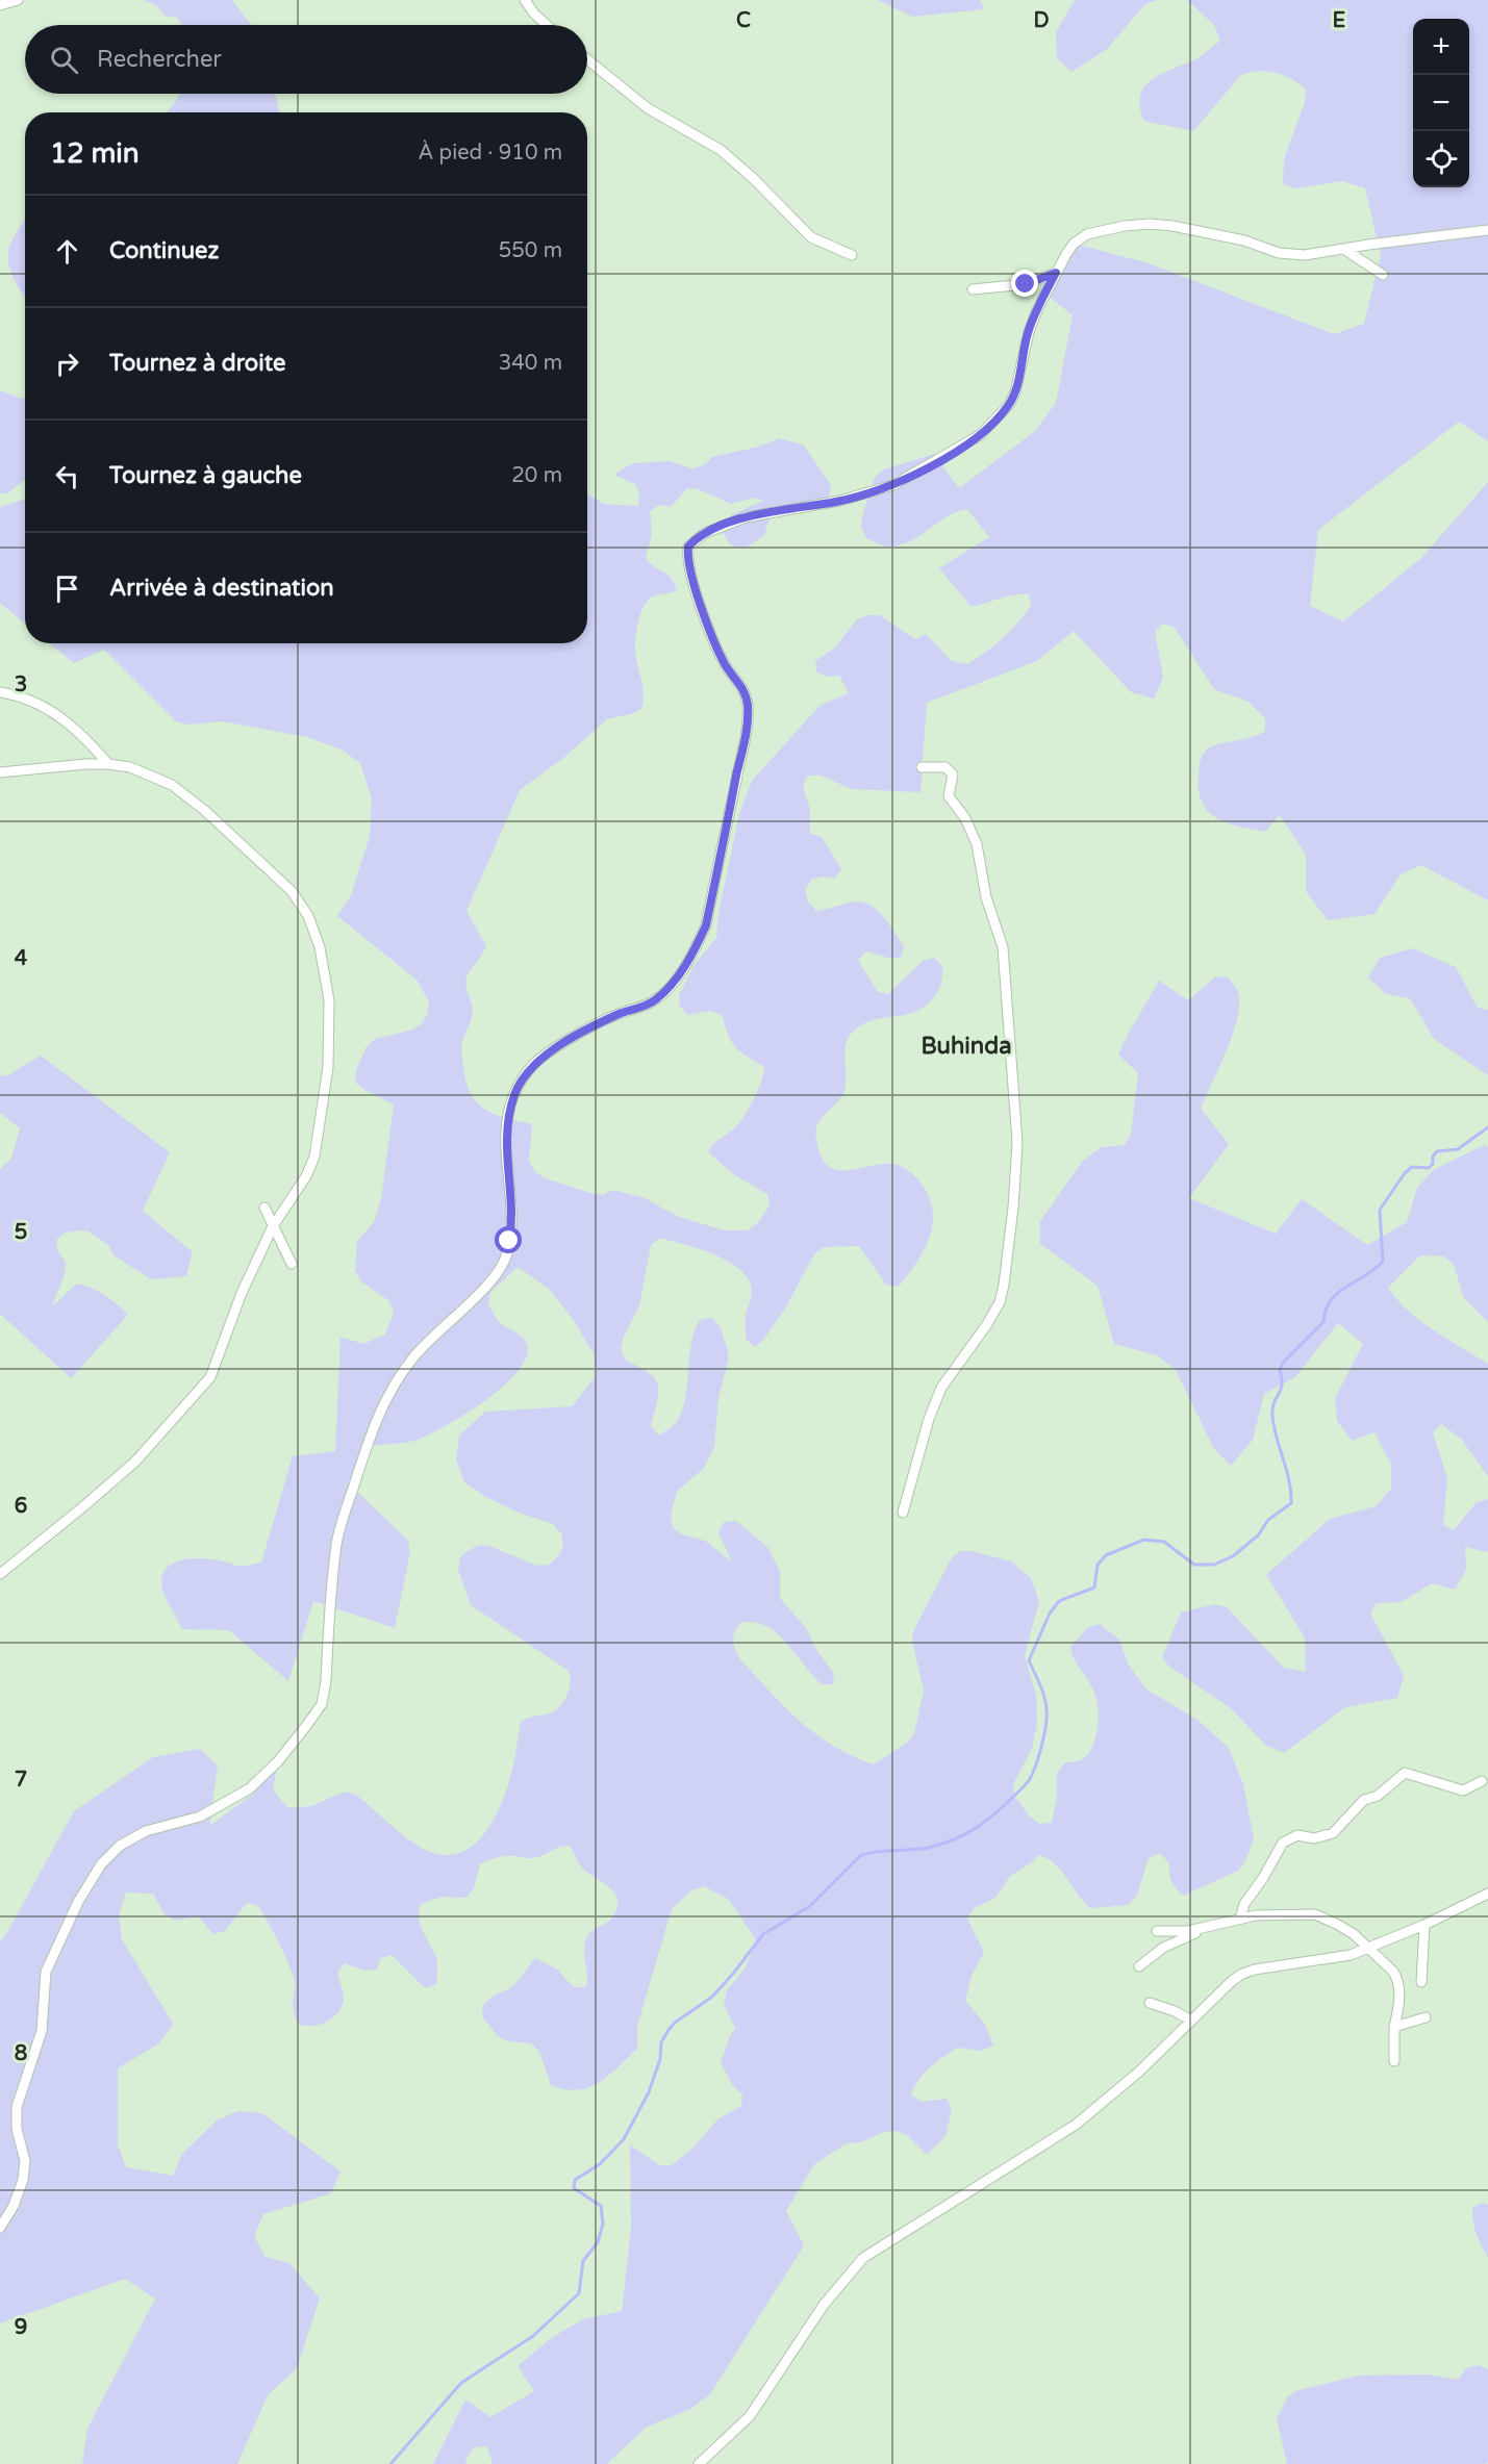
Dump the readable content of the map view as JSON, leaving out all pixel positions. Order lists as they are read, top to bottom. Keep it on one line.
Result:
{"districts":["Buhinda"],"page":{"map_buttons":["+","−"],"search":"Rechercher","heading":["12 min","À pied · 910 m"],"list":[["Continuez","550 m"],["Tournez à droite","340 m"],["Tournez à gauche","20 m"],"Arrivée à destination"]},"grid":{"columns":["C","D","E"],"rows":["3","4","5","6","7","8","9"]}}
